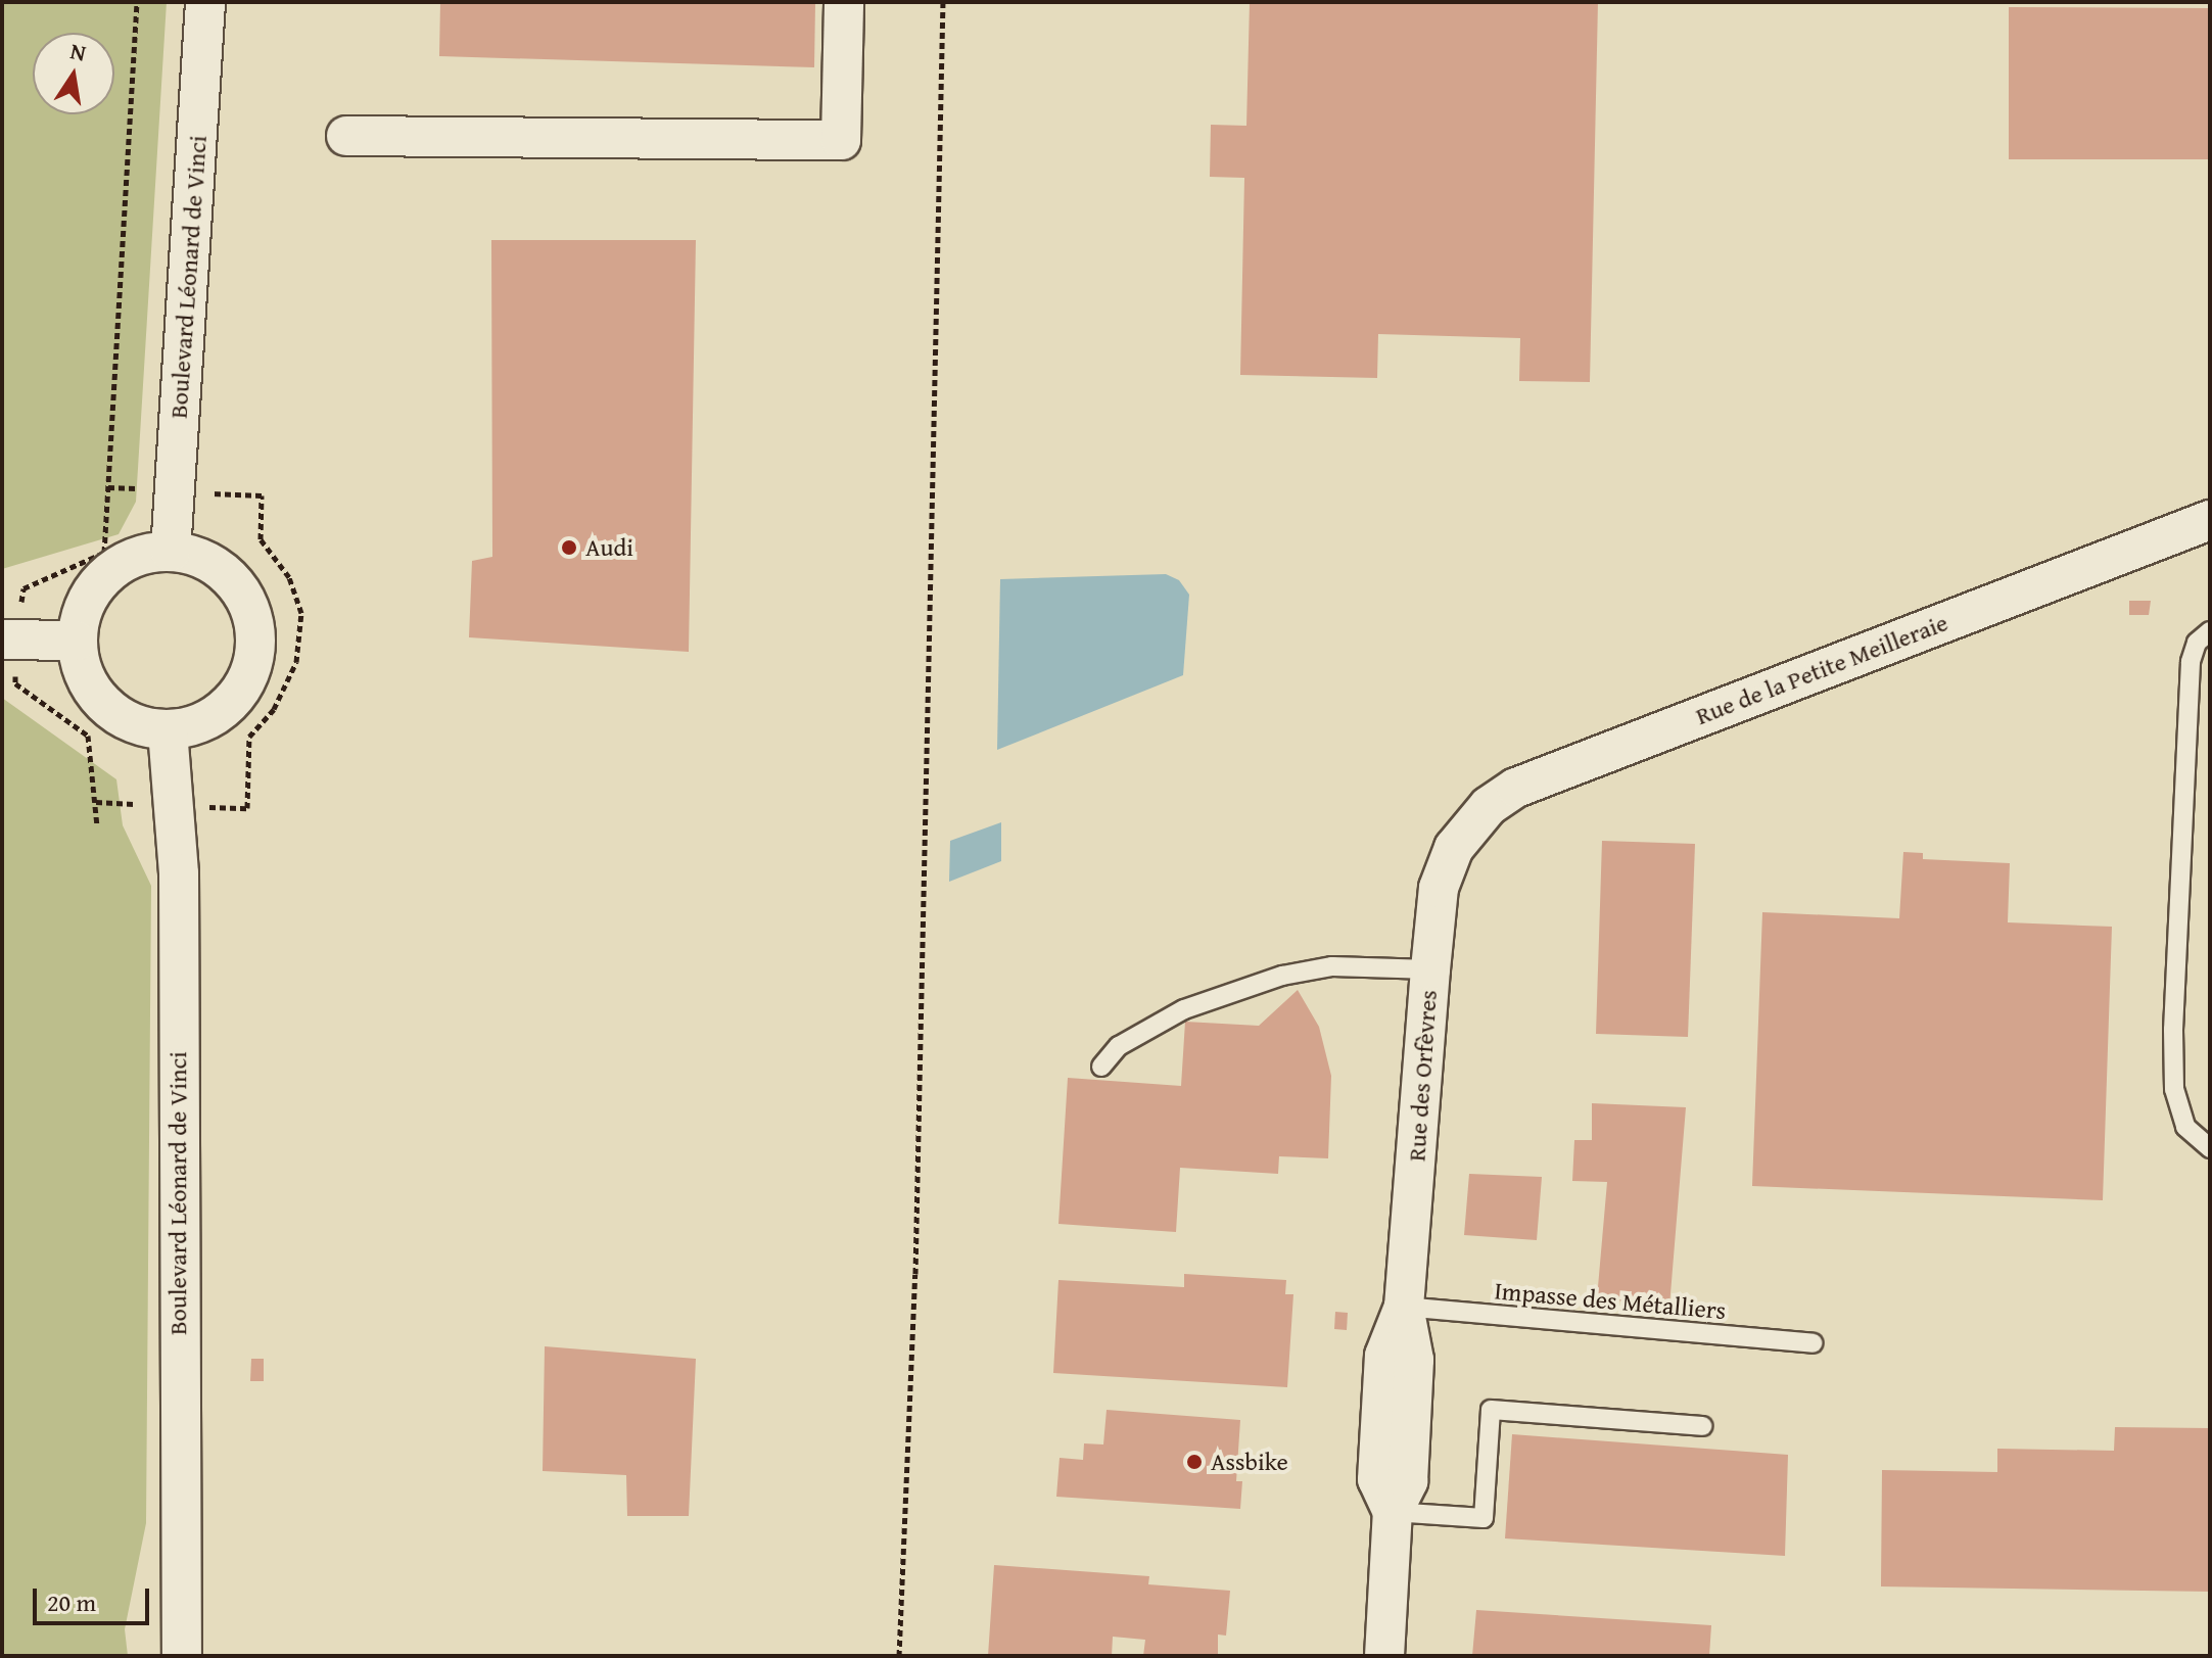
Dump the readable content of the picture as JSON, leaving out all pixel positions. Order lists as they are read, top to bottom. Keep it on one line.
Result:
{"streets":{"street":["Boulevard Léonard de Vinci","Rue de la Petite Meilleraie","Rue des Orfèvres"],"lane":["Impasse des Métalliers"]},"crossings":[["Rue de la Petite Meilleraie","Rue des Orfèvres"],["Rue des Orfèvres","Impasse des Métalliers"]],"places":["Audi","Assbike"],"scale_bar":"20 m","north":"top"}
